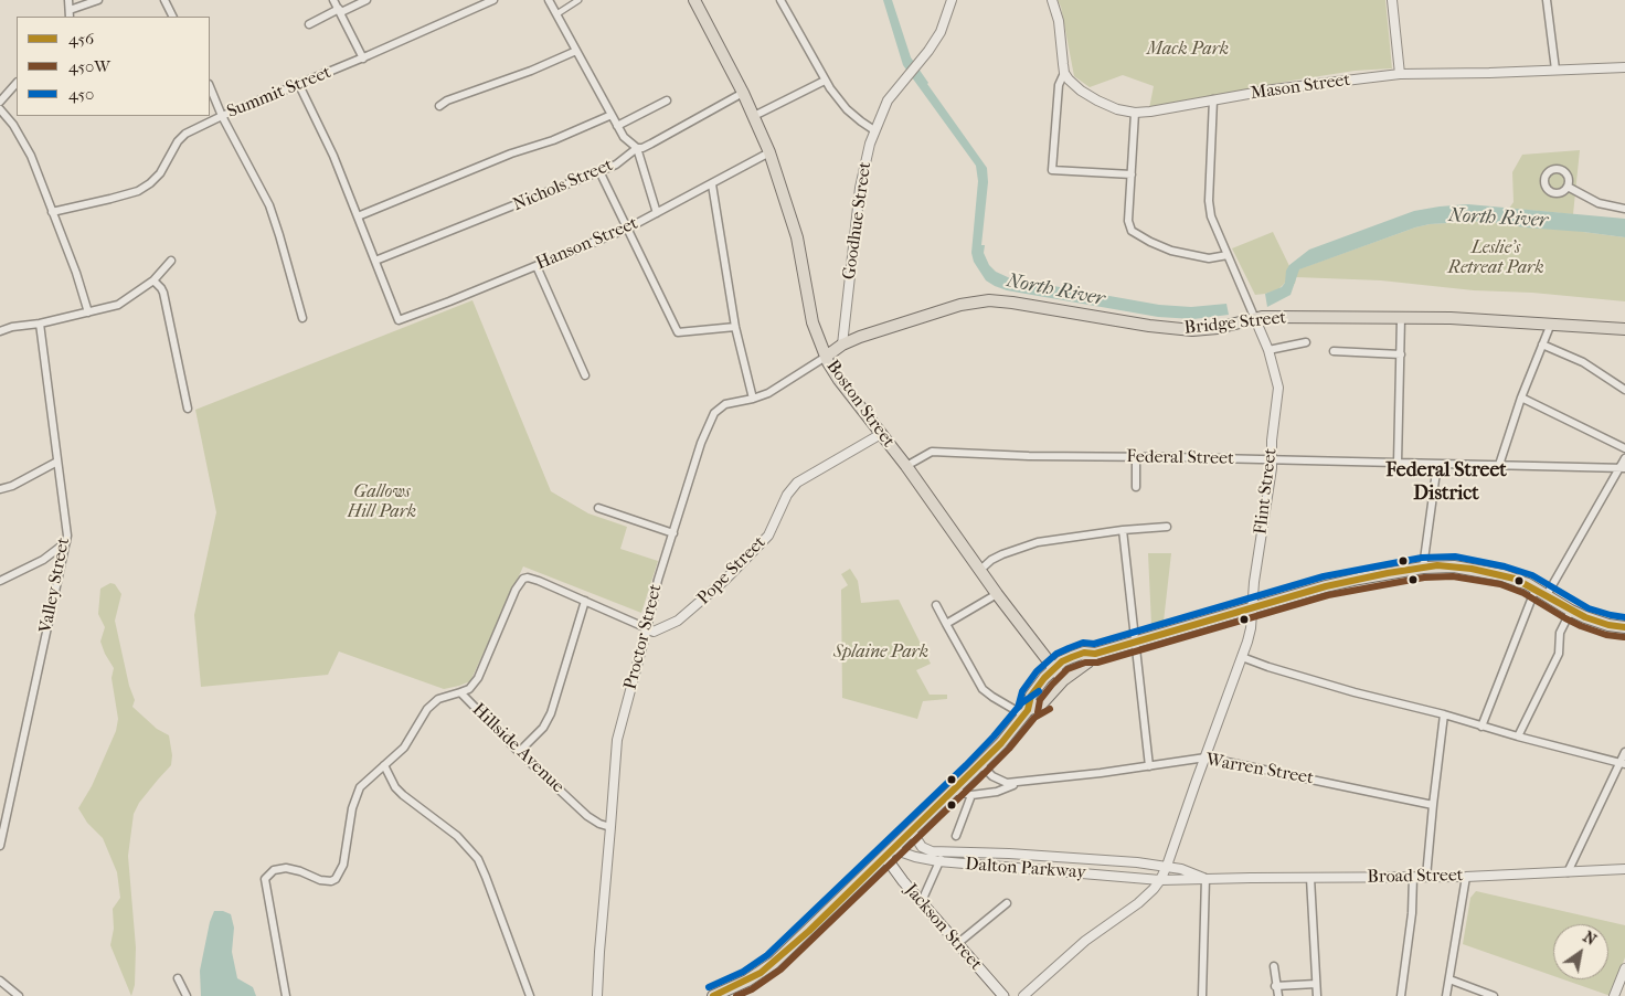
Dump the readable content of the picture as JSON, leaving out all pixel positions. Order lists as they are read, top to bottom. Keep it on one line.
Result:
{"streets":{"main road":["Bridge Street","Boston Street","Jackson Street"],"street":["Mason Street","Summit Street","Nichols Street","Goodhue Street","Hanson Street","Federal Street","Flint Street","Pope Street","Valley Street","Proctor Street","Hillside Avenue","Warren Street","Dalton Parkway","Broad Street"]},"crossings":[["Mason Street","Flint Street"],["Nichols Street","Hanson Street"],["Nichols Street","Boston Street"],["Goodhue Street","Bridge Street"],["Hanson Street","Boston Street"],["Bridge Street","Boston Street"],["Bridge Street","Flint Street"],["Bridge Street","Proctor Street"],["Boston Street","Federal Street"],["Boston Street","Pope Street"],["Boston Street","Proctor Street"],["Federal Street","Flint Street"],["Flint Street","Warren Street"],["Flint Street","Dalton Parkway"],["Flint Street","Broad Street"],["Pope Street","Proctor Street"],["Proctor Street","Hillside Avenue"],["Dalton Parkway","Broad Street"],["Dalton Parkway","Jackson Street"]],"districts":["Federal Street District"],"water":["North River"],"parks":["Mack Park","Leslie's Retreat Park","Gallows Hill Park","Splaine Park"],"lines":["transit line 450","transit line 456","transit line 450W"],"legend":["456","450W","450"],"north":"top right"}
